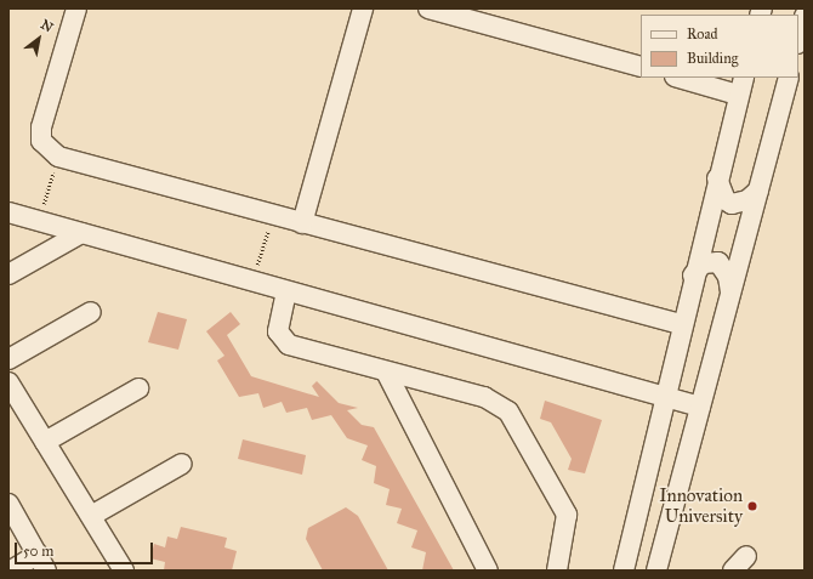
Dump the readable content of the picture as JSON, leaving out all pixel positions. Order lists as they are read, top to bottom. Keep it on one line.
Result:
{"places":["Innovation University"],"legend":["Road","Building"],"scale_bar":"50 m","north":"top right"}
